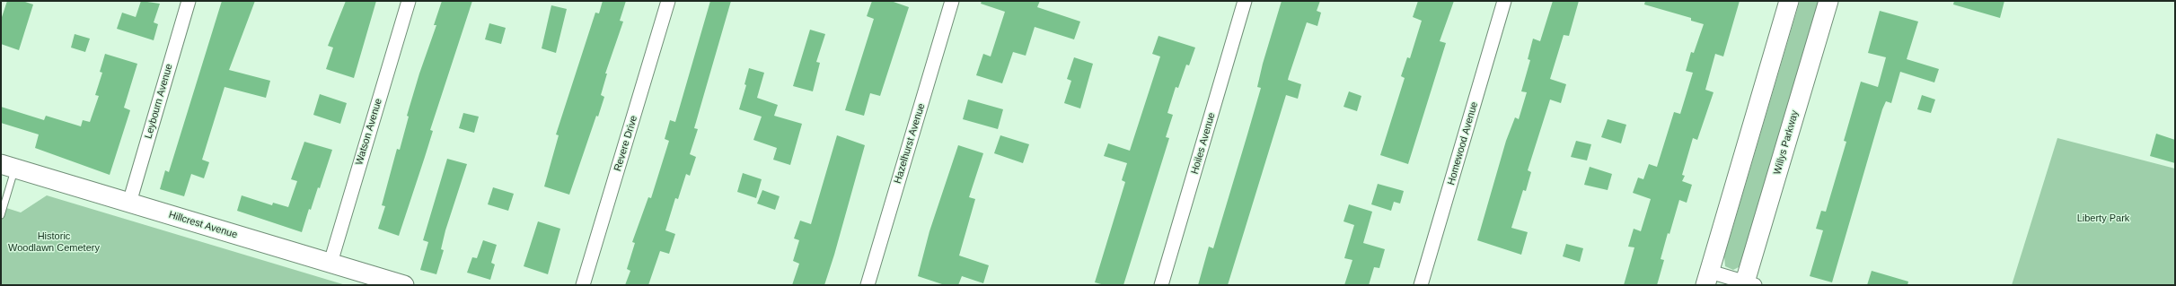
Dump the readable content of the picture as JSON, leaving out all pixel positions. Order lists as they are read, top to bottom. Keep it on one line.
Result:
{"streets":{"main road":["Willys Parkway","Hillcrest Avenue"],"street":["Leybourn Avenue","Watson Avenue","Revere Drive","Hazelhurst Avenue","Hoiles Avenue","Homewood Avenue"]},"crossings":[["Leybourn Avenue","Hillcrest Avenue"],["Watson Avenue","Hillcrest Avenue"]],"parks":["Liberty Park","Historic Woodlawn Cemetery"]}
